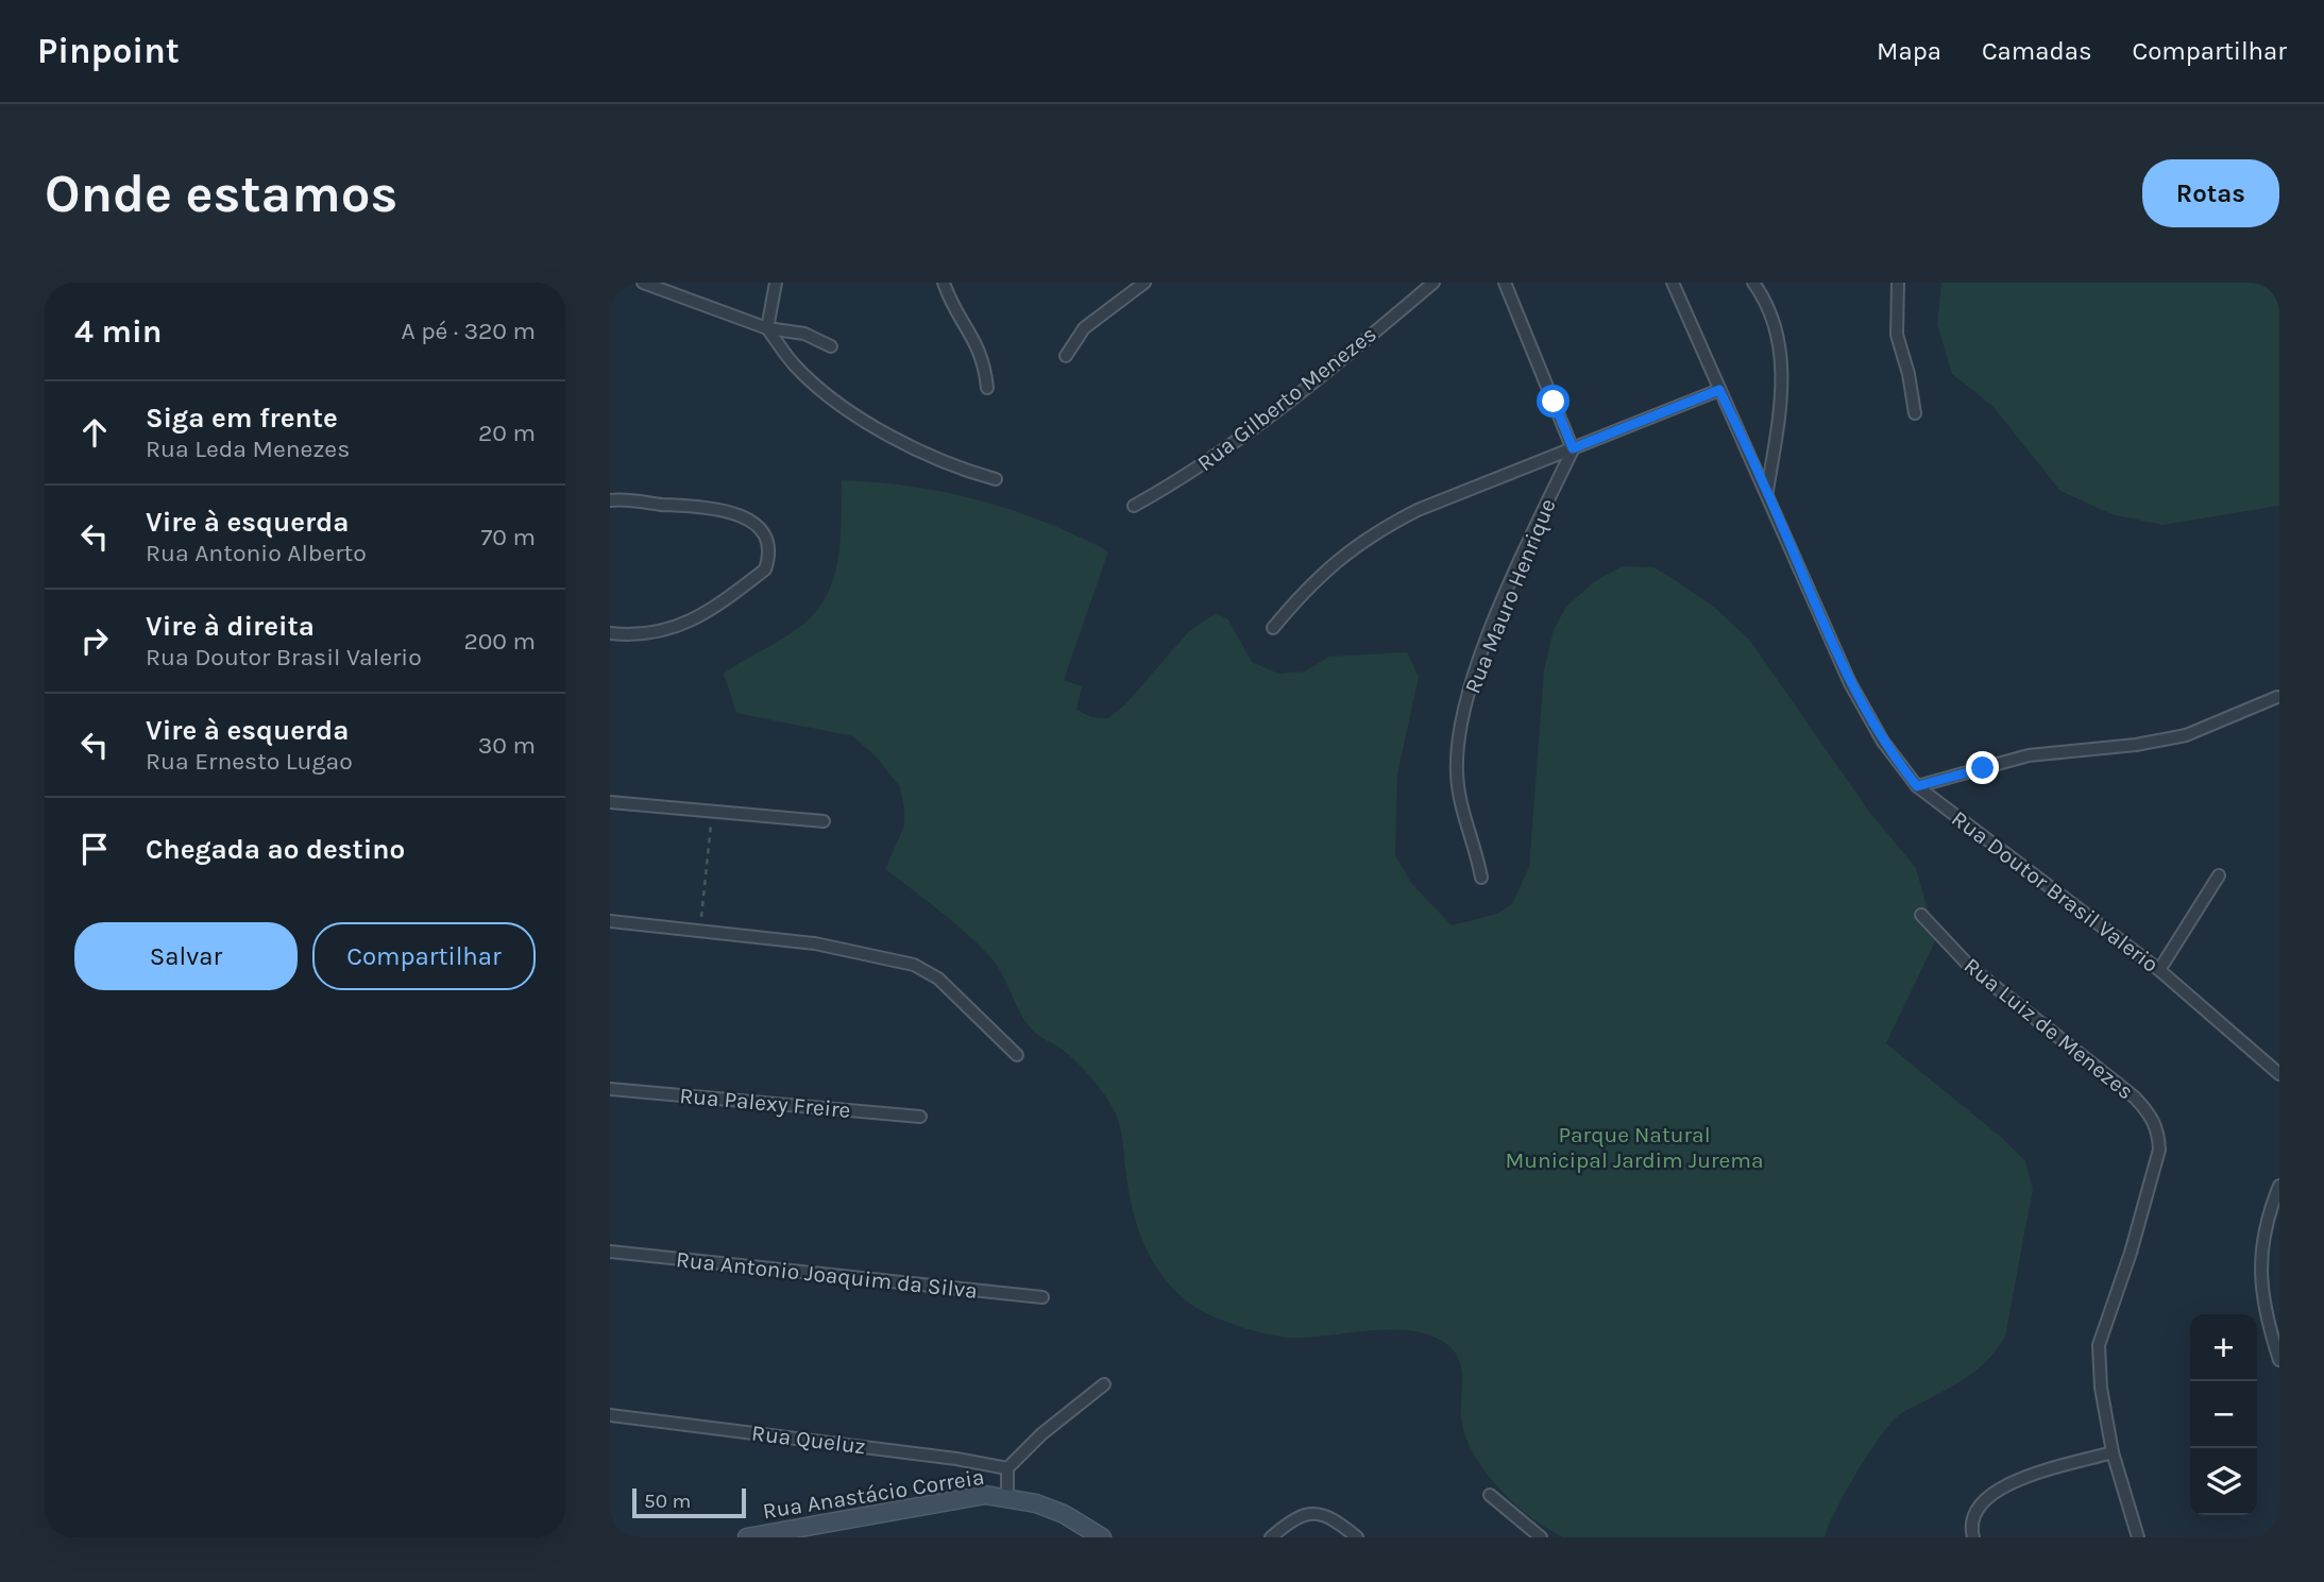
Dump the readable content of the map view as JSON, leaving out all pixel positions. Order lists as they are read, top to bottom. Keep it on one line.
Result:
{"streets":{"main road":["Rua Anastácio Correia"],"street":["Rua Gilberto Menezes","Rua Mauro Henrique","Rua Doutor Brasil Valerio","Rua Luiz de Menezes","Rua Palexy Freire","Rua Antonio Joaquim da Silva","Rua Queluz"]},"crossings":[["Rua Queluz","Rua Anastácio Correia"]],"parks":["Parque Natural Municipal Jardim Jurema"],"scale_bar":"50 m","page":{"header":"Pinpoint","nav":["Mapa","Camadas","Compartilhar"],"buttons":["Rotas",["Salvar","Compartilhar"]],"title":"Onde estamos","heading":["4 min","A pé · 320 m"],"list":[["Siga em frente","Rua Leda Menezes","20 m"],["Vire à esquerda","Rua Antonio Alberto","70 m"],["Vire à direita","Rua Doutor Brasil Valerio","200 m"],["Vire à esquerda","Rua Ernesto Lugao","30 m"],"Chegada ao destino"],"map_buttons":["+","−"],"scale":"50 m"}}
